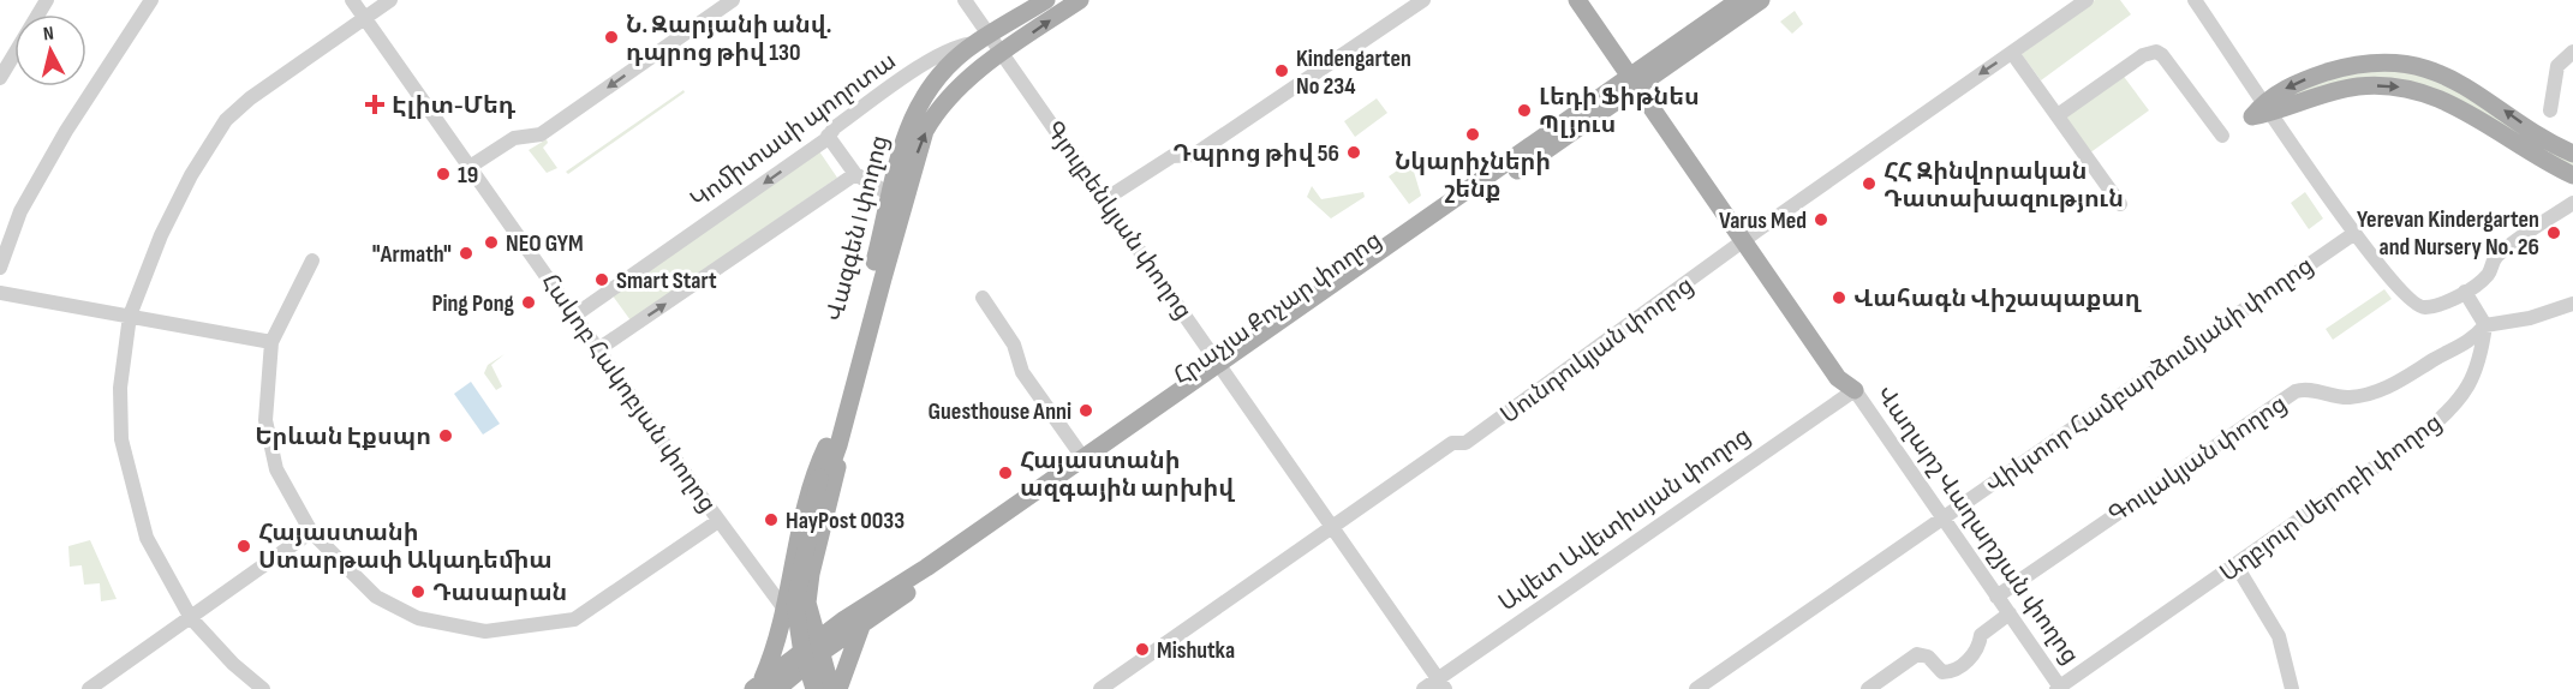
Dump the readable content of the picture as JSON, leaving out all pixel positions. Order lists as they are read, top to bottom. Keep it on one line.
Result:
{"streets":{"main road":["Կոմիտասի պողոտա","Վազգեն I փողոց","Հրաչյա Քոչար փողոց","Վաղարշ Վաղարշյան փողոց"],"street":["Գյուլբենկյան փողոց","Սունդուկյան փողոց","Վիկտոր Համբարձումյանի փողոց","Հակոբ Հակոբյան փողոց","Գուլակյան փողոց","Աղբյուր Սերոբի փողոց","Ավետ Ավետիսյան փողոց"]},"crossings":[["Կոմիտասի պողոտա","Գյուլբենկյան փողոց"],["Կոմիտասի պողոտա","Վազգեն I փողոց"],["Կոմիտասի պողոտա","Հակոբ Հակոբյան փողոց"],["Գյուլբենկյան փողոց","Վազգեն I փողոց"],["Գյուլբենկյան փողոց","Հրաչյա Քոչար փողոց"],["Գյուլբենկյան փողոց","Սունդուկյան փողոց"],["Գյուլբենկյան փողոց","Ավետ Ավետիսյան փողոց"],["Վազգեն I փողոց","Հրաչյա Քոչար փողոց"],["Վազգեն I փողոց","Հակոբ Հակոբյան փողոց"],["Հրաչյա Քոչար փողոց","Վաղարշ Վաղարշյան փողոց"],["Սունդուկյան փողոց","Վաղարշ Վաղարշյան փողոց"],["Վիկտոր Համբարձումյանի փողոց","Վաղարշ Վաղարշյան փողոց"],["Գուլակյան փողոց","Աղբյուր Սերոբի փողոց"],["Գուլակյան փողոց","Վաղարշ Վաղարշյան փողոց"],["Աղբյուր Սերոբի փողոց","Վաղարշ Վաղարշյան փողոց"],["Ավետ Ավետիսյան փողոց","Վաղարշ Վաղարշյան փողոց"]],"one_way":["Կոմիտասի պողոտա"],"places":{"other":["Ն. Զարյանի անվ. դպրոց թիվ 130","Kindengarten No 234","Լեդի Ֆիթնես Պլյուս","Նկարիչների շենք","Դպրոց թիվ 56","19","ՀՀ Զինվորական Դատախազություն","Varus Med","Yerevan Kindergarten and Nursery No. 26","NEO GYM","\"Armath\"","Smart Start","Վահագն Վիշապաքաղ","Ping Pong","Guesthouse Anni","Երևան Էքսպո","Հայաստանի ազգային արխիվ","HayPost 0033","Հայաստանի Ստարթափ Ակադեմիա","Դասարան","Mishutka"],"health":["Էլիտ-Մեդ"]},"north":"top"}
